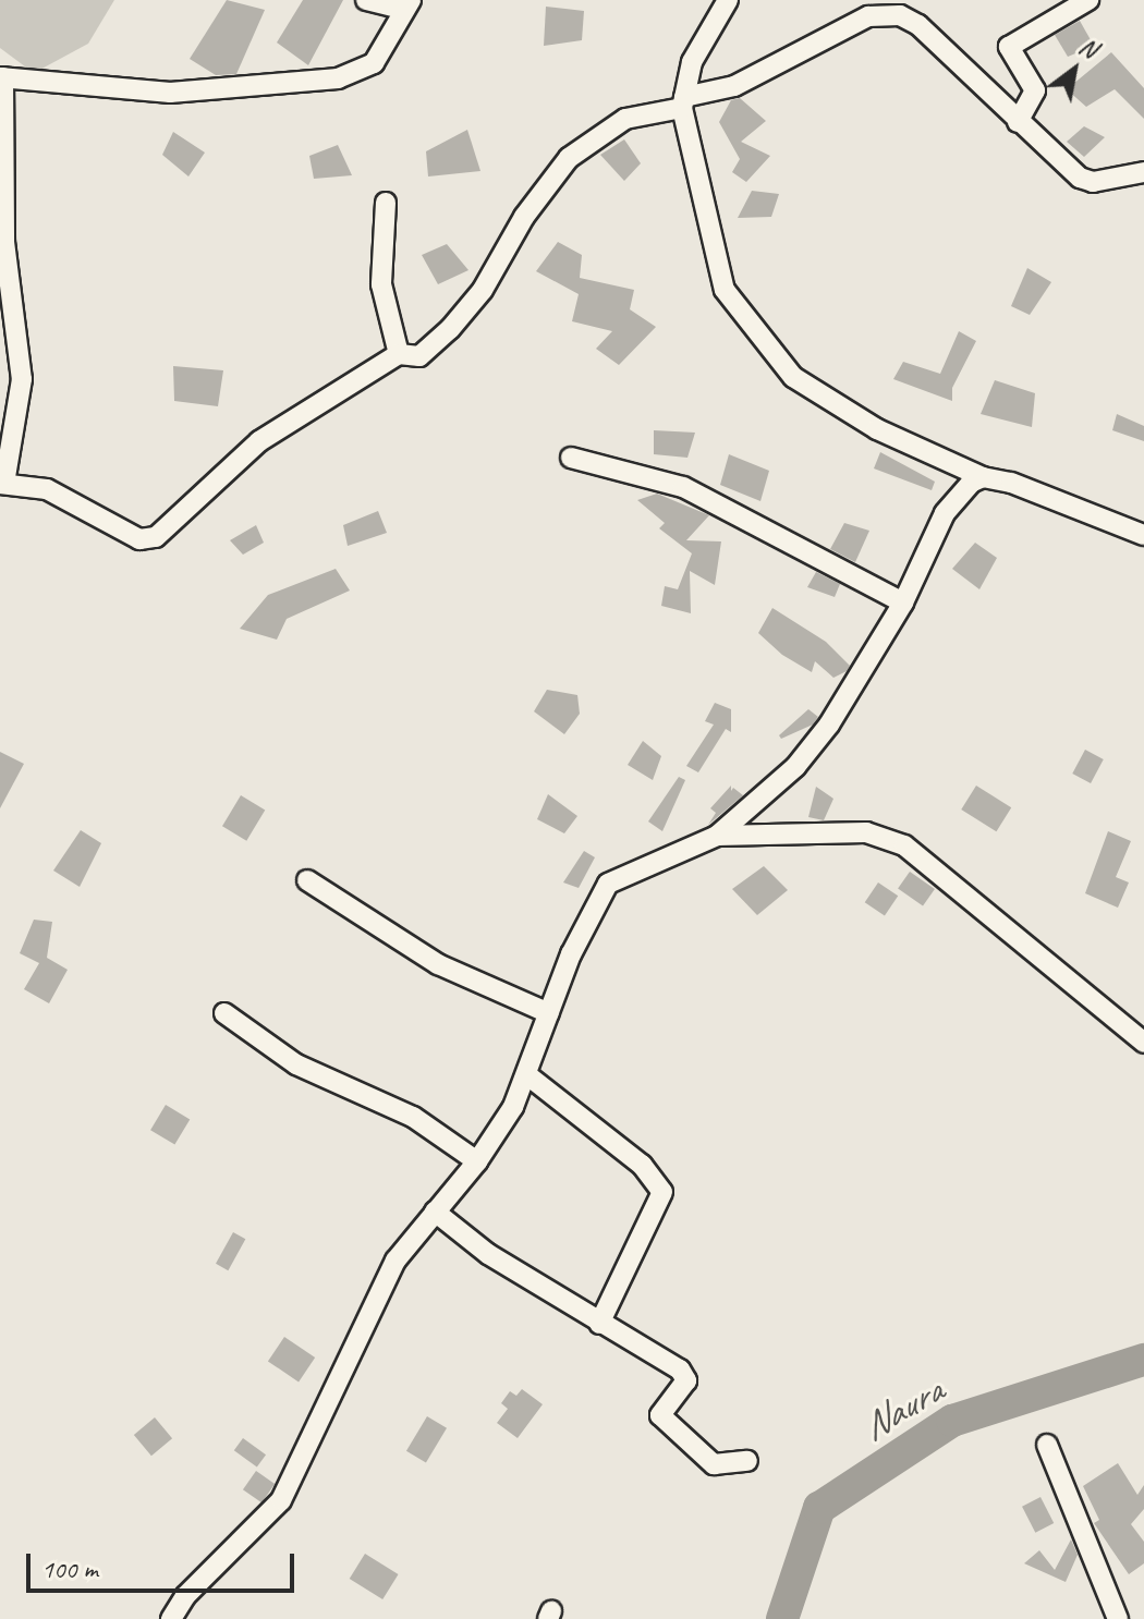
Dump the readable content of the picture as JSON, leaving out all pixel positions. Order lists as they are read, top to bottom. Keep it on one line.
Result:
{"water":["Naura"],"scale_bar":"100 m","north":"top right"}
